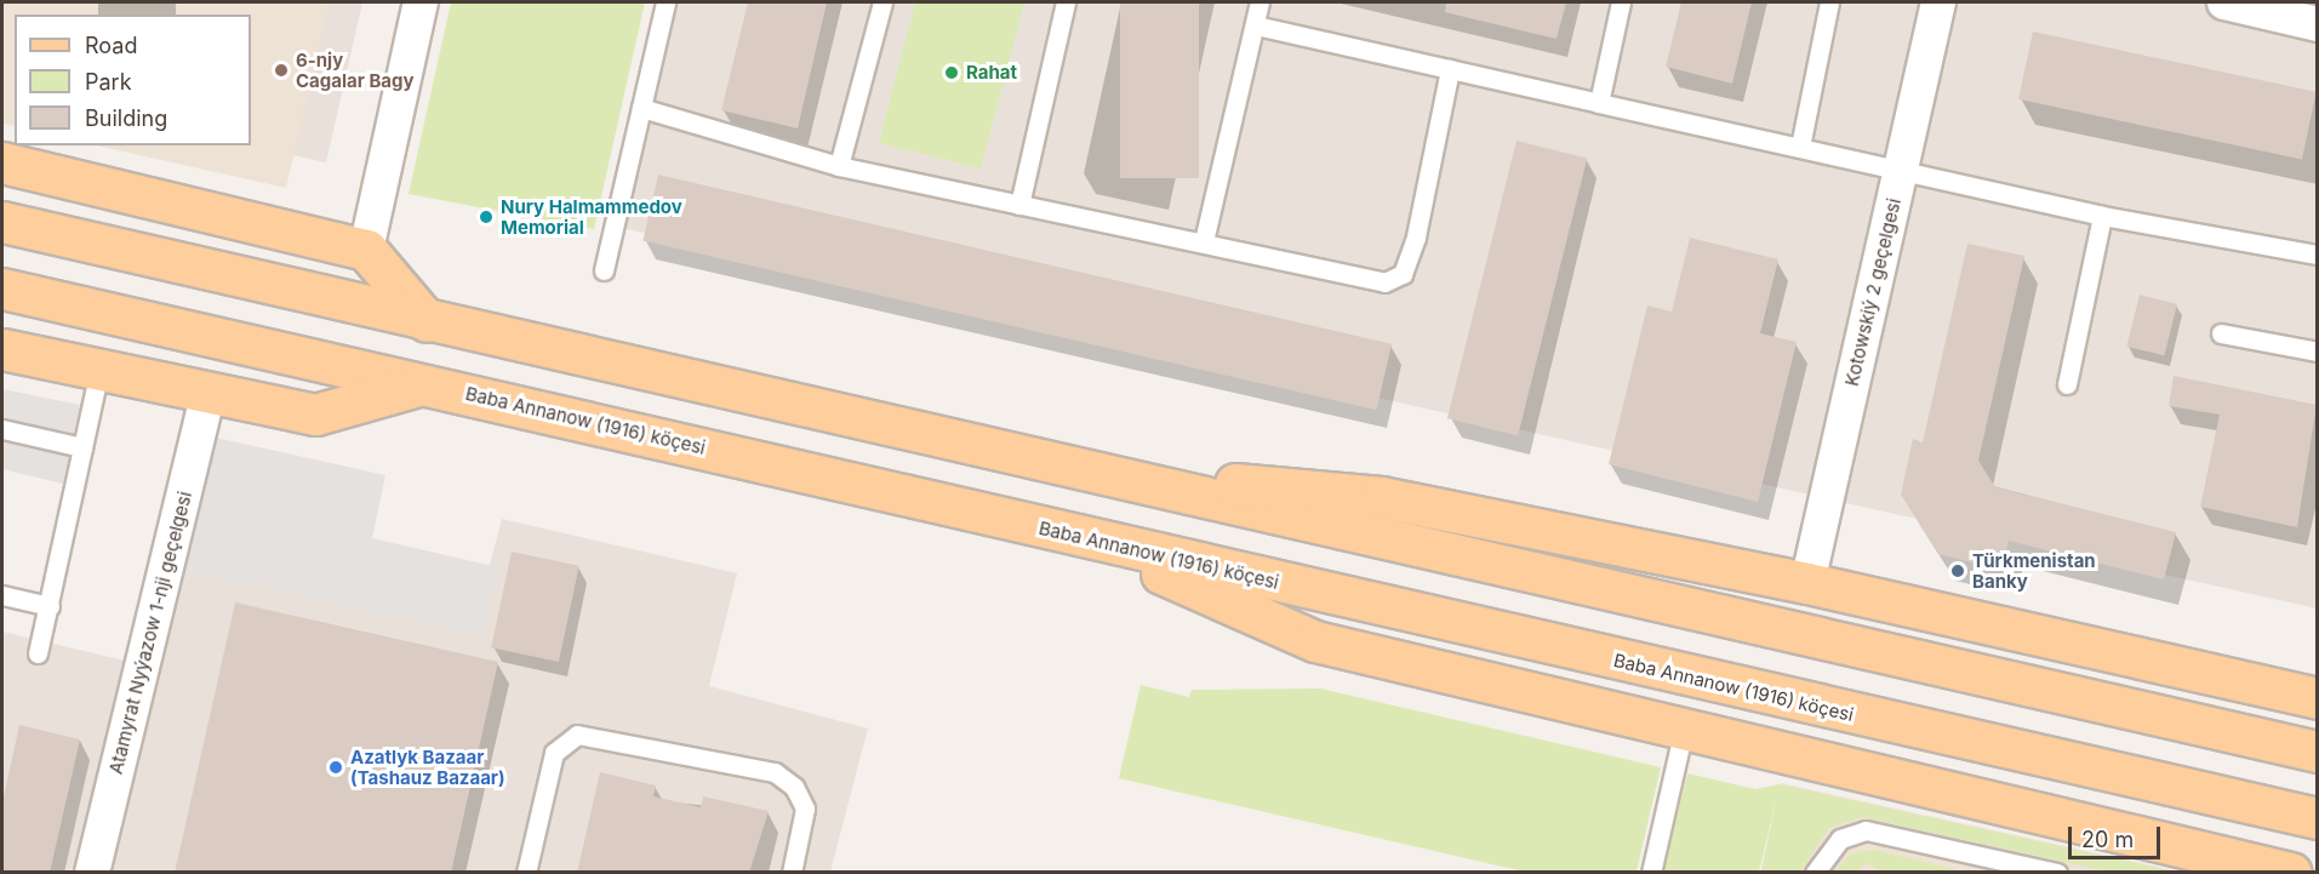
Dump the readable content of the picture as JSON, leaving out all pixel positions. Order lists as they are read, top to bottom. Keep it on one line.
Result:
{"streets":{"main road":["Baba Annanow (1916) köçesi"],"street":["Kotowskiý 2 geçelgesi","Atamyrat Nyýazow 1-nji geçelgesi"]},"places":["6-njy Cagalar Bagy","Rahat","Nury Halmammedov Memorial","Türkmenistan Banky","Azatlyk Bazaar (Tashauz Bazaar)"],"legend":["Road","Park","Building"],"scale_bar":"20 m"}
